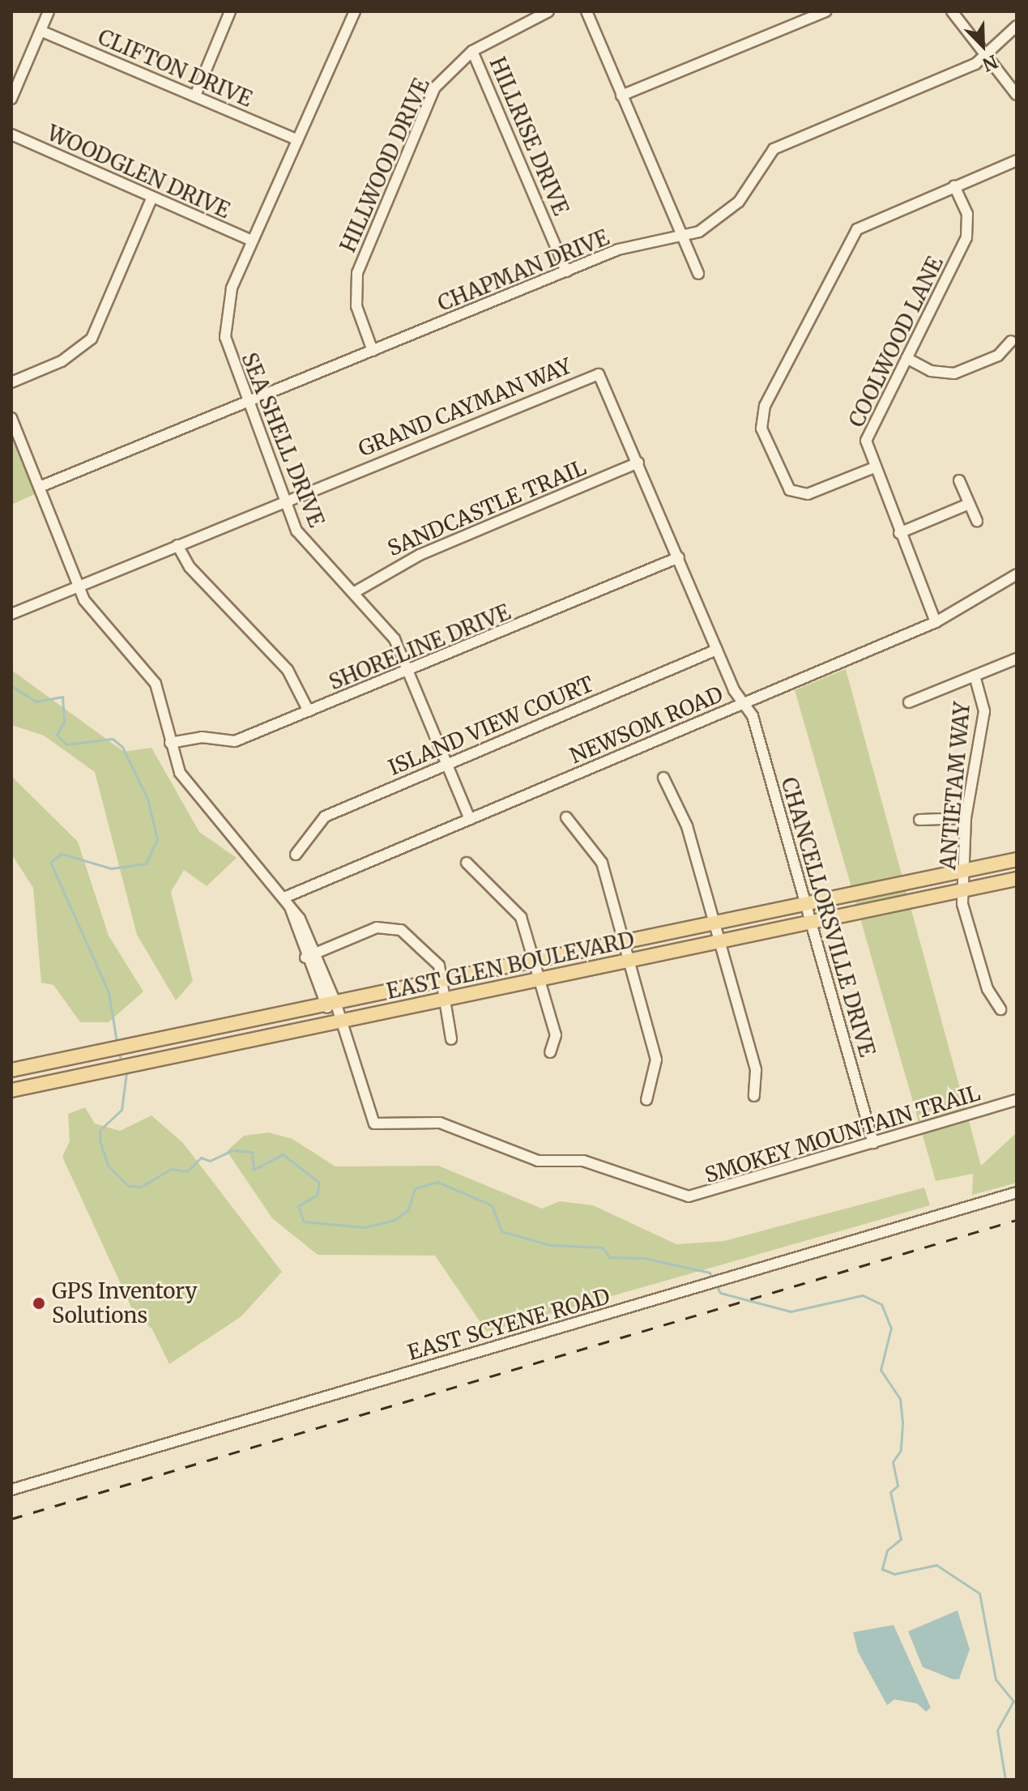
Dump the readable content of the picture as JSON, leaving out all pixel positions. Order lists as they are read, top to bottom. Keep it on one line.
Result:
{"streets":{"main road":["EAST GLEN BOULEVARD"],"street":["CLIFTON DRIVE","HILLRISE DRIVE","HILLWOOD DRIVE","WOODGLEN DRIVE","CHAPMAN DRIVE","COOLWOOD LANE","GRAND CAYMAN WAY","SEA SHELL DRIVE","SANDCASTLE TRAIL","SHORELINE DRIVE","NEWSOM ROAD","ISLAND VIEW COURT","ANTIETAM WAY","CHANCELLORSVILLE DRIVE","SMOKEY MOUNTAIN TRAIL","EAST SCYENE ROAD"]},"crossings":[["CLIFTON DRIVE","SEA SHELL DRIVE"],["HILLRISE DRIVE","HILLWOOD DRIVE"],["HILLRISE DRIVE","CHAPMAN DRIVE"],["HILLWOOD DRIVE","CHAPMAN DRIVE"],["WOODGLEN DRIVE","SEA SHELL DRIVE"],["CHAPMAN DRIVE","SEA SHELL DRIVE"],["COOLWOOD LANE","NEWSOM ROAD"],["GRAND CAYMAN WAY","SEA SHELL DRIVE"],["GRAND CAYMAN WAY","SANDCASTLE TRAIL"],["GRAND CAYMAN WAY","SHORELINE DRIVE"],["GRAND CAYMAN WAY","NEWSOM ROAD"],["GRAND CAYMAN WAY","ISLAND VIEW COURT"],["GRAND CAYMAN WAY","CHANCELLORSVILLE DRIVE"],["SEA SHELL DRIVE","SANDCASTLE TRAIL"],["SEA SHELL DRIVE","SHORELINE DRIVE"],["SEA SHELL DRIVE","NEWSOM ROAD"],["SEA SHELL DRIVE","ISLAND VIEW COURT"],["NEWSOM ROAD","CHANCELLORSVILLE DRIVE"],["ANTIETAM WAY","EAST GLEN BOULEVARD"],["CHANCELLORSVILLE DRIVE","EAST GLEN BOULEVARD"],["CHANCELLORSVILLE DRIVE","SMOKEY MOUNTAIN TRAIL"],["EAST GLEN BOULEVARD","SMOKEY MOUNTAIN TRAIL"]],"places":["GPS Inventory Solutions"],"north":"bottom right"}
